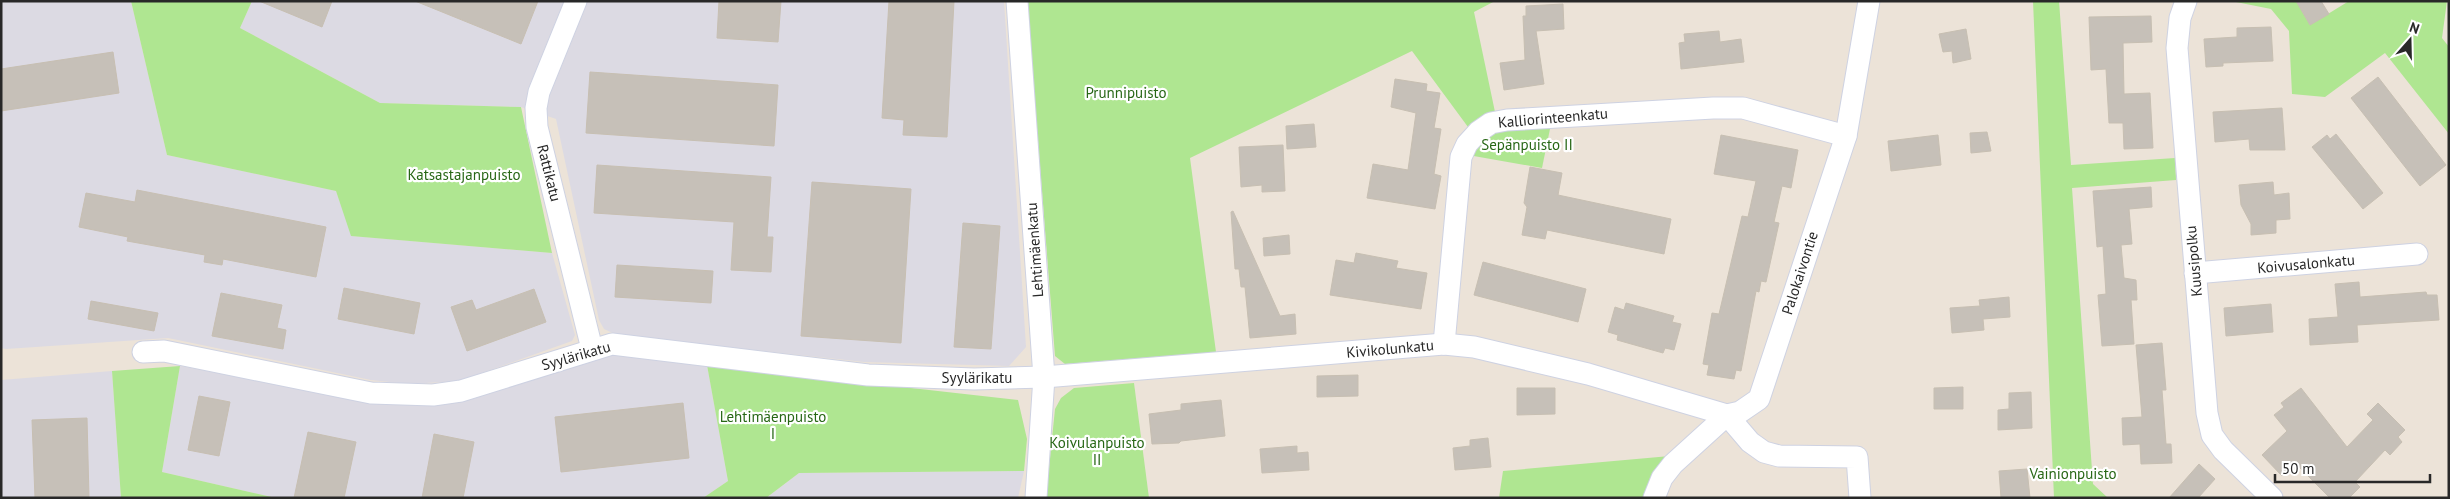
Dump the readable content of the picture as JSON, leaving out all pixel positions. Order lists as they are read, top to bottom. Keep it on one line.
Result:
{"streets":{"street":["Kalliorinteenkatu","Rattikatu","Lehtimäenkatu","Kuusipolku","Koivusalonkatu","Palokaivontie","Kivikolunkatu","Syylärikatu"]},"crossings":[["Kalliorinteenkatu","Palokaivontie"],["Kalliorinteenkatu","Kivikolunkatu"],["Rattikatu","Syylärikatu"],["Lehtimäenkatu","Kivikolunkatu"],["Lehtimäenkatu","Syylärikatu"],["Kuusipolku","Koivusalonkatu"],["Palokaivontie","Kivikolunkatu"],["Kivikolunkatu","Syylärikatu"]],"parks":["Prunnipuisto","Sepänpuisto II","Katsastajanpuisto","Lehtimäenpuisto I","Koivulanpuisto II","Vainionpuisto"],"scale_bar":"50 m","north":"top"}
